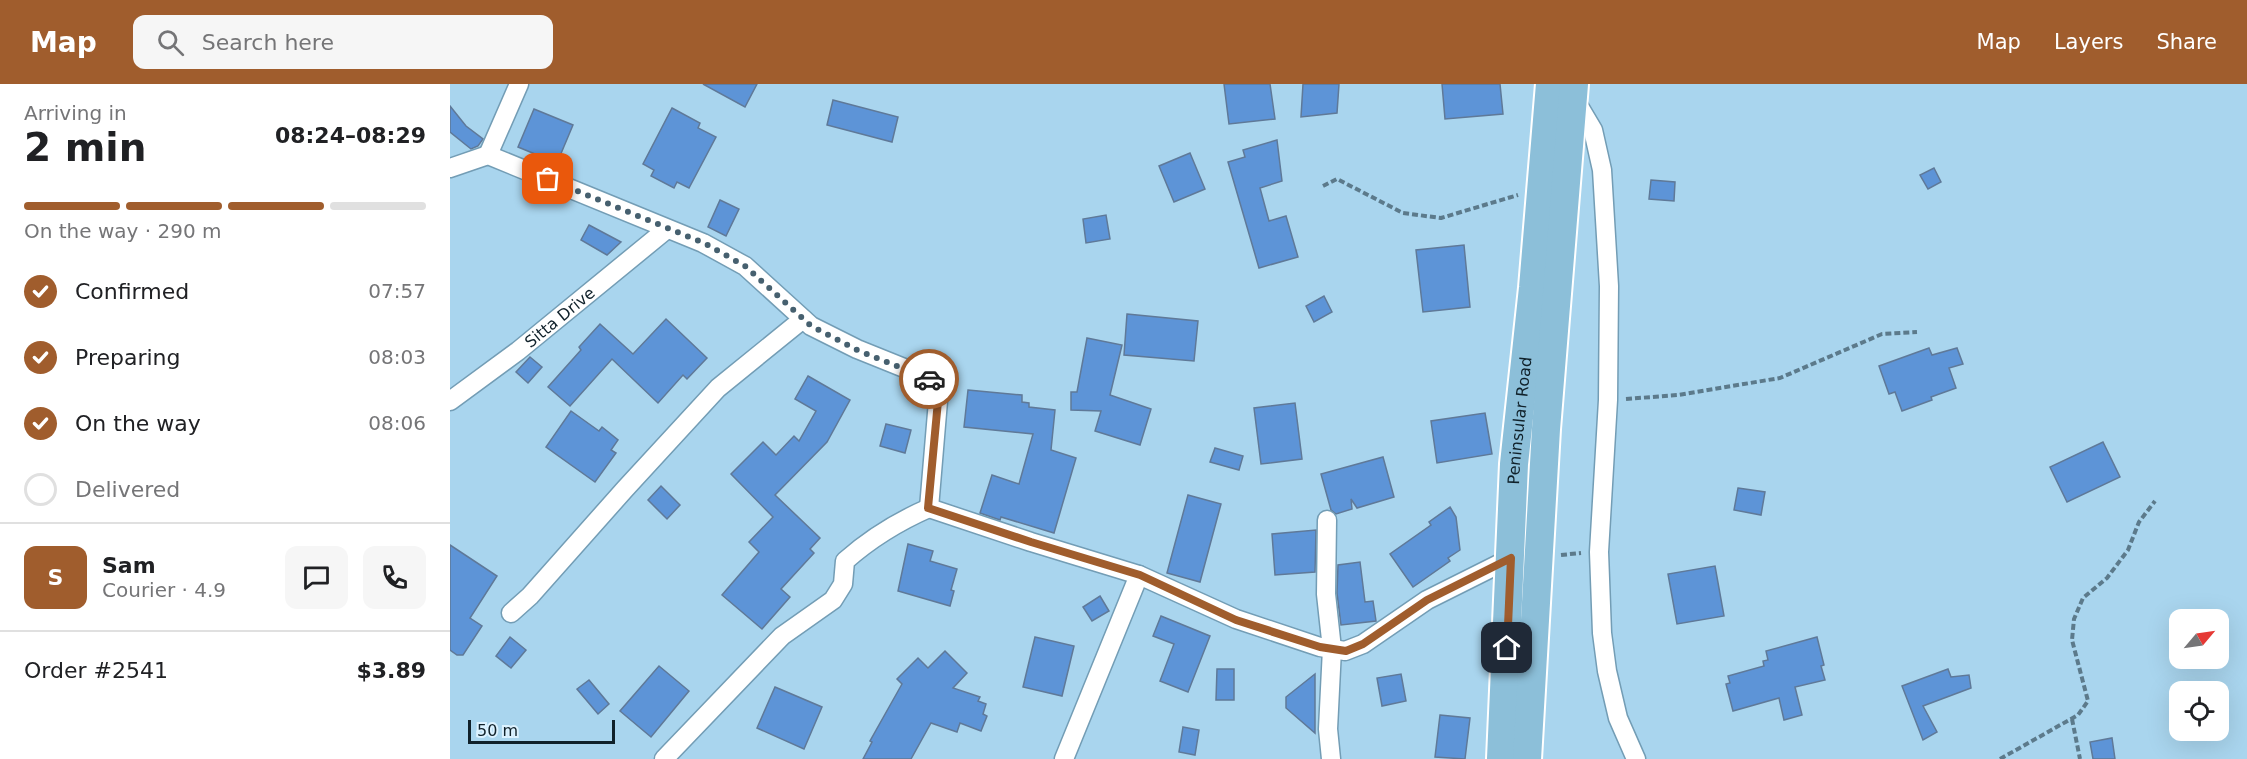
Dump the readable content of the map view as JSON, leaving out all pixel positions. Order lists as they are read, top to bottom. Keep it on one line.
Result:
{"streets":{"main road":["Peninsular Road"],"street":["Sitta Drive"]},"scale_bar":"50 m","north":"top right","page":{"header":"Map","search":"Search here","nav":["Map","Layers","Share"],"heading":["2 min","Arriving in","08:24–08:29"],"panel":["Sam","Courier · 4.9","Order #2541","$3.89"],"bar":"On the way · 290 m","list":[["Confirmed","07:57"],["Preparing","08:03"],["On the way","08:06"],"Delivered"],"round":"S","scale":"50 m"}}
